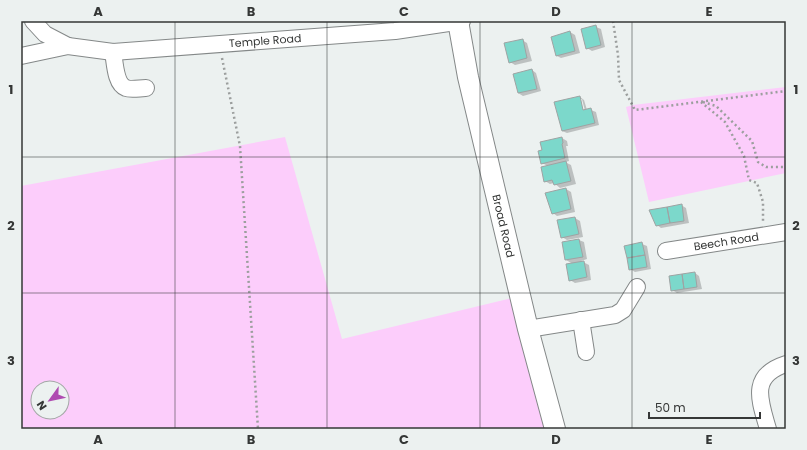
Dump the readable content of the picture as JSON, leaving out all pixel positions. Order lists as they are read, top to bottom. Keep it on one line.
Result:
{"streets":{"street":["Temple Road","Broad Road","Beech Road"]},"crossings":[["Temple Road","Broad Road"]],"scale_bar":"50 m","north":"bottom left","grid":{"columns":["A","B","C","D","E"],"rows":["1","2","3"]}}
